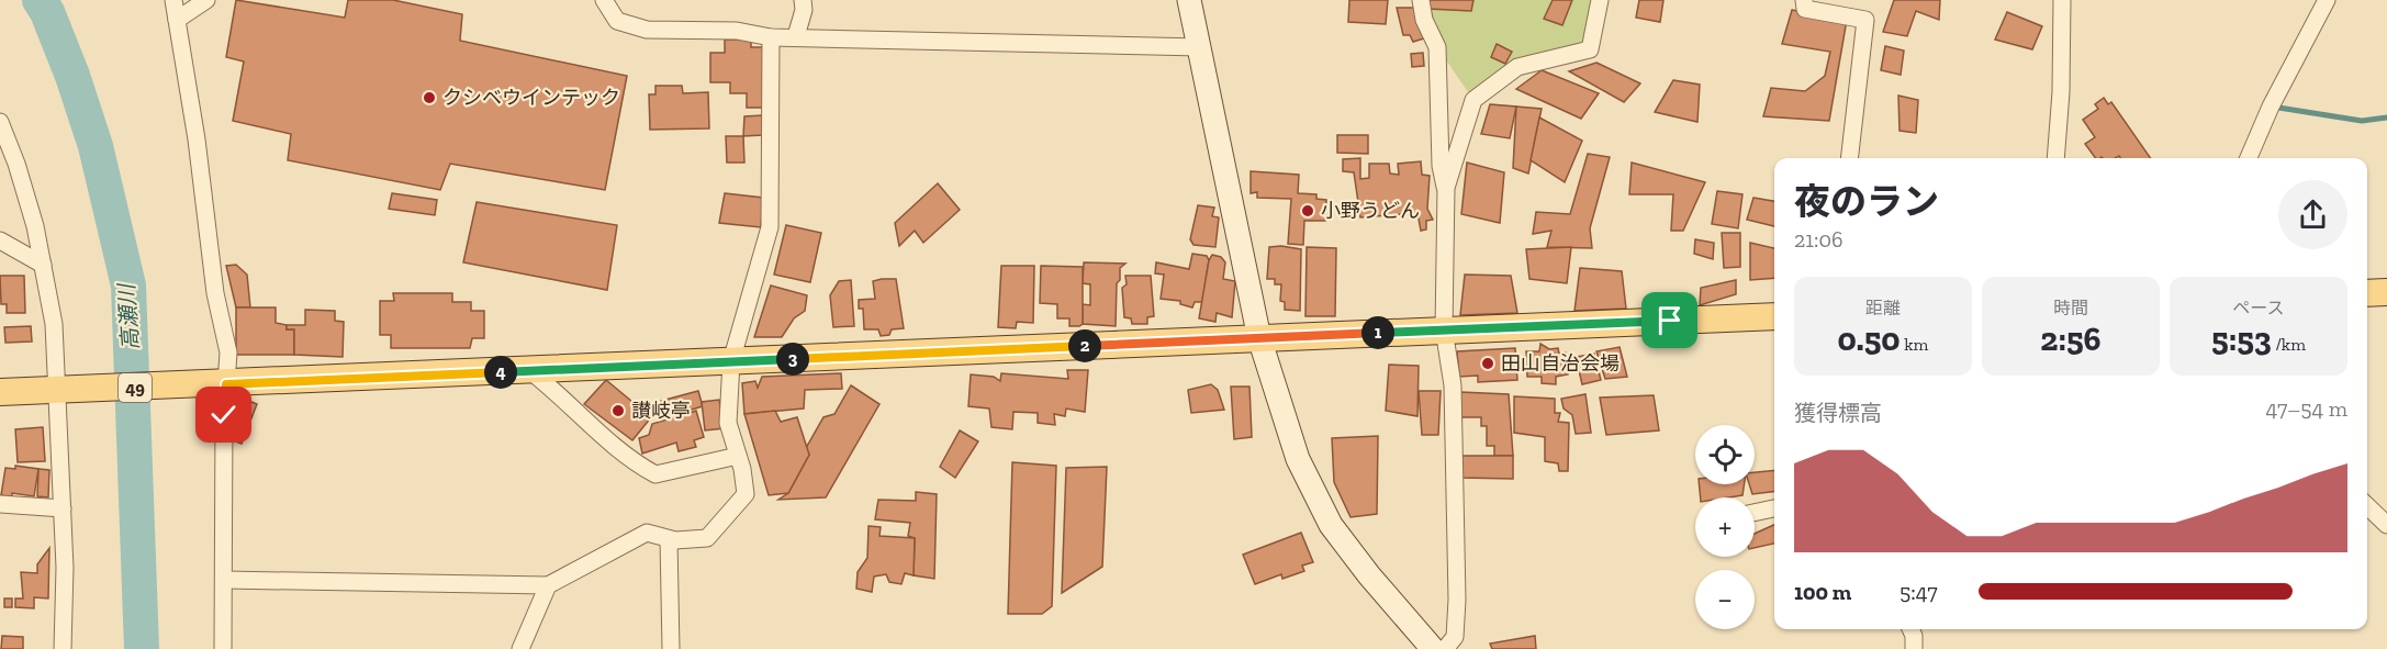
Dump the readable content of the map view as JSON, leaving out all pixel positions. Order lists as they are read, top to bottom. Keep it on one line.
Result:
{"streets":{"main road":["49"]},"water":["高瀬川"],"places":["クシベウインテック","小野うどん","田山自治会場","讃岐亭"],"page":{"heading":["夜のラン","21:06"],"stats":[["距離","0.50 km"],["時間","2:56"],["ペース","5:53 /km"]],"pins":["1","2","3","4"],"chart":["獲得標高","47–54 m"],"map_buttons":["+","−"],"list":[{"name":"100 m","note":"5:47"}]}}
